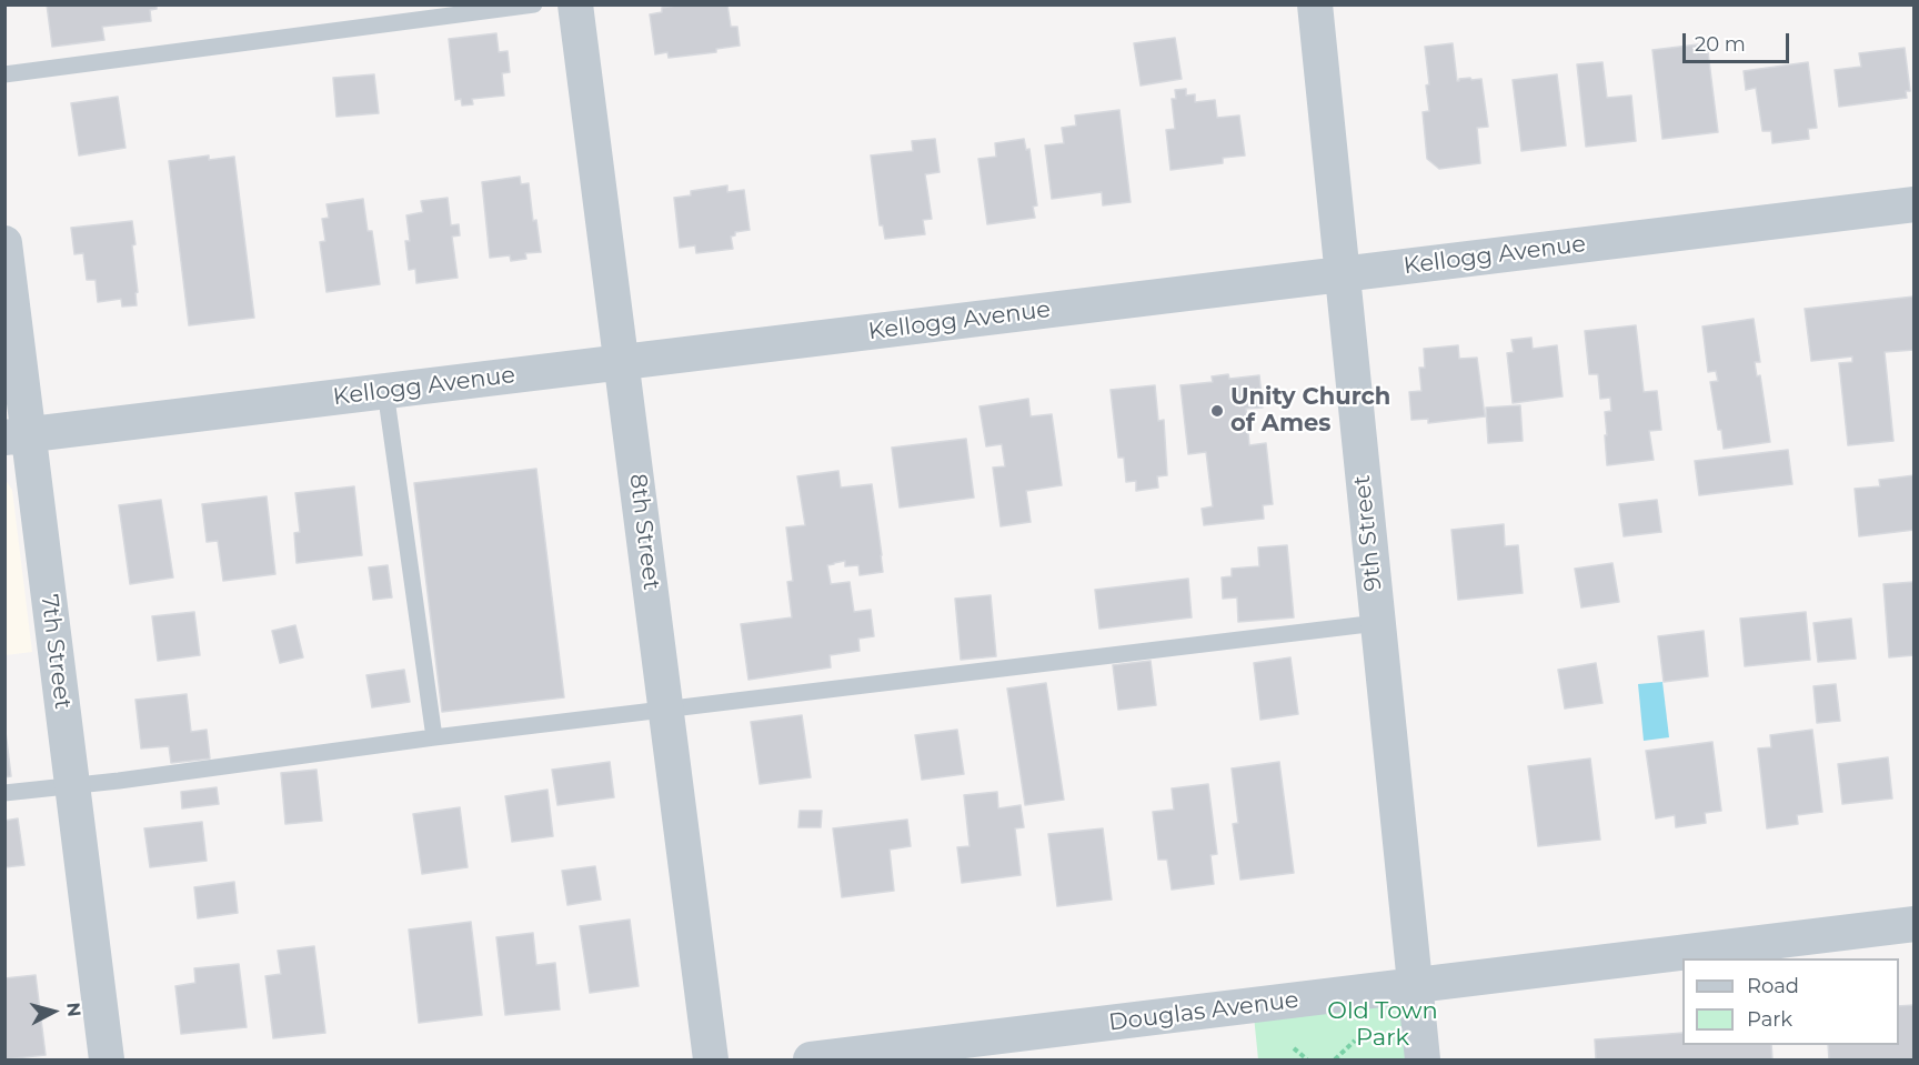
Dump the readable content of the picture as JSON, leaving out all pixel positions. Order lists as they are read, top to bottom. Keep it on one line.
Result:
{"streets":{"street":["Kellogg Avenue","8th Street","9th Street","7th Street","Douglas Avenue"]},"crossings":[["Kellogg Avenue","8th Street"],["Kellogg Avenue","9th Street"],["Kellogg Avenue","7th Street"],["9th Street","Douglas Avenue"]],"parks":["Old Town Park"],"places":["Unity Church of Ames"],"legend":["Road","Park"],"scale_bar":"20 m","north":"right"}
